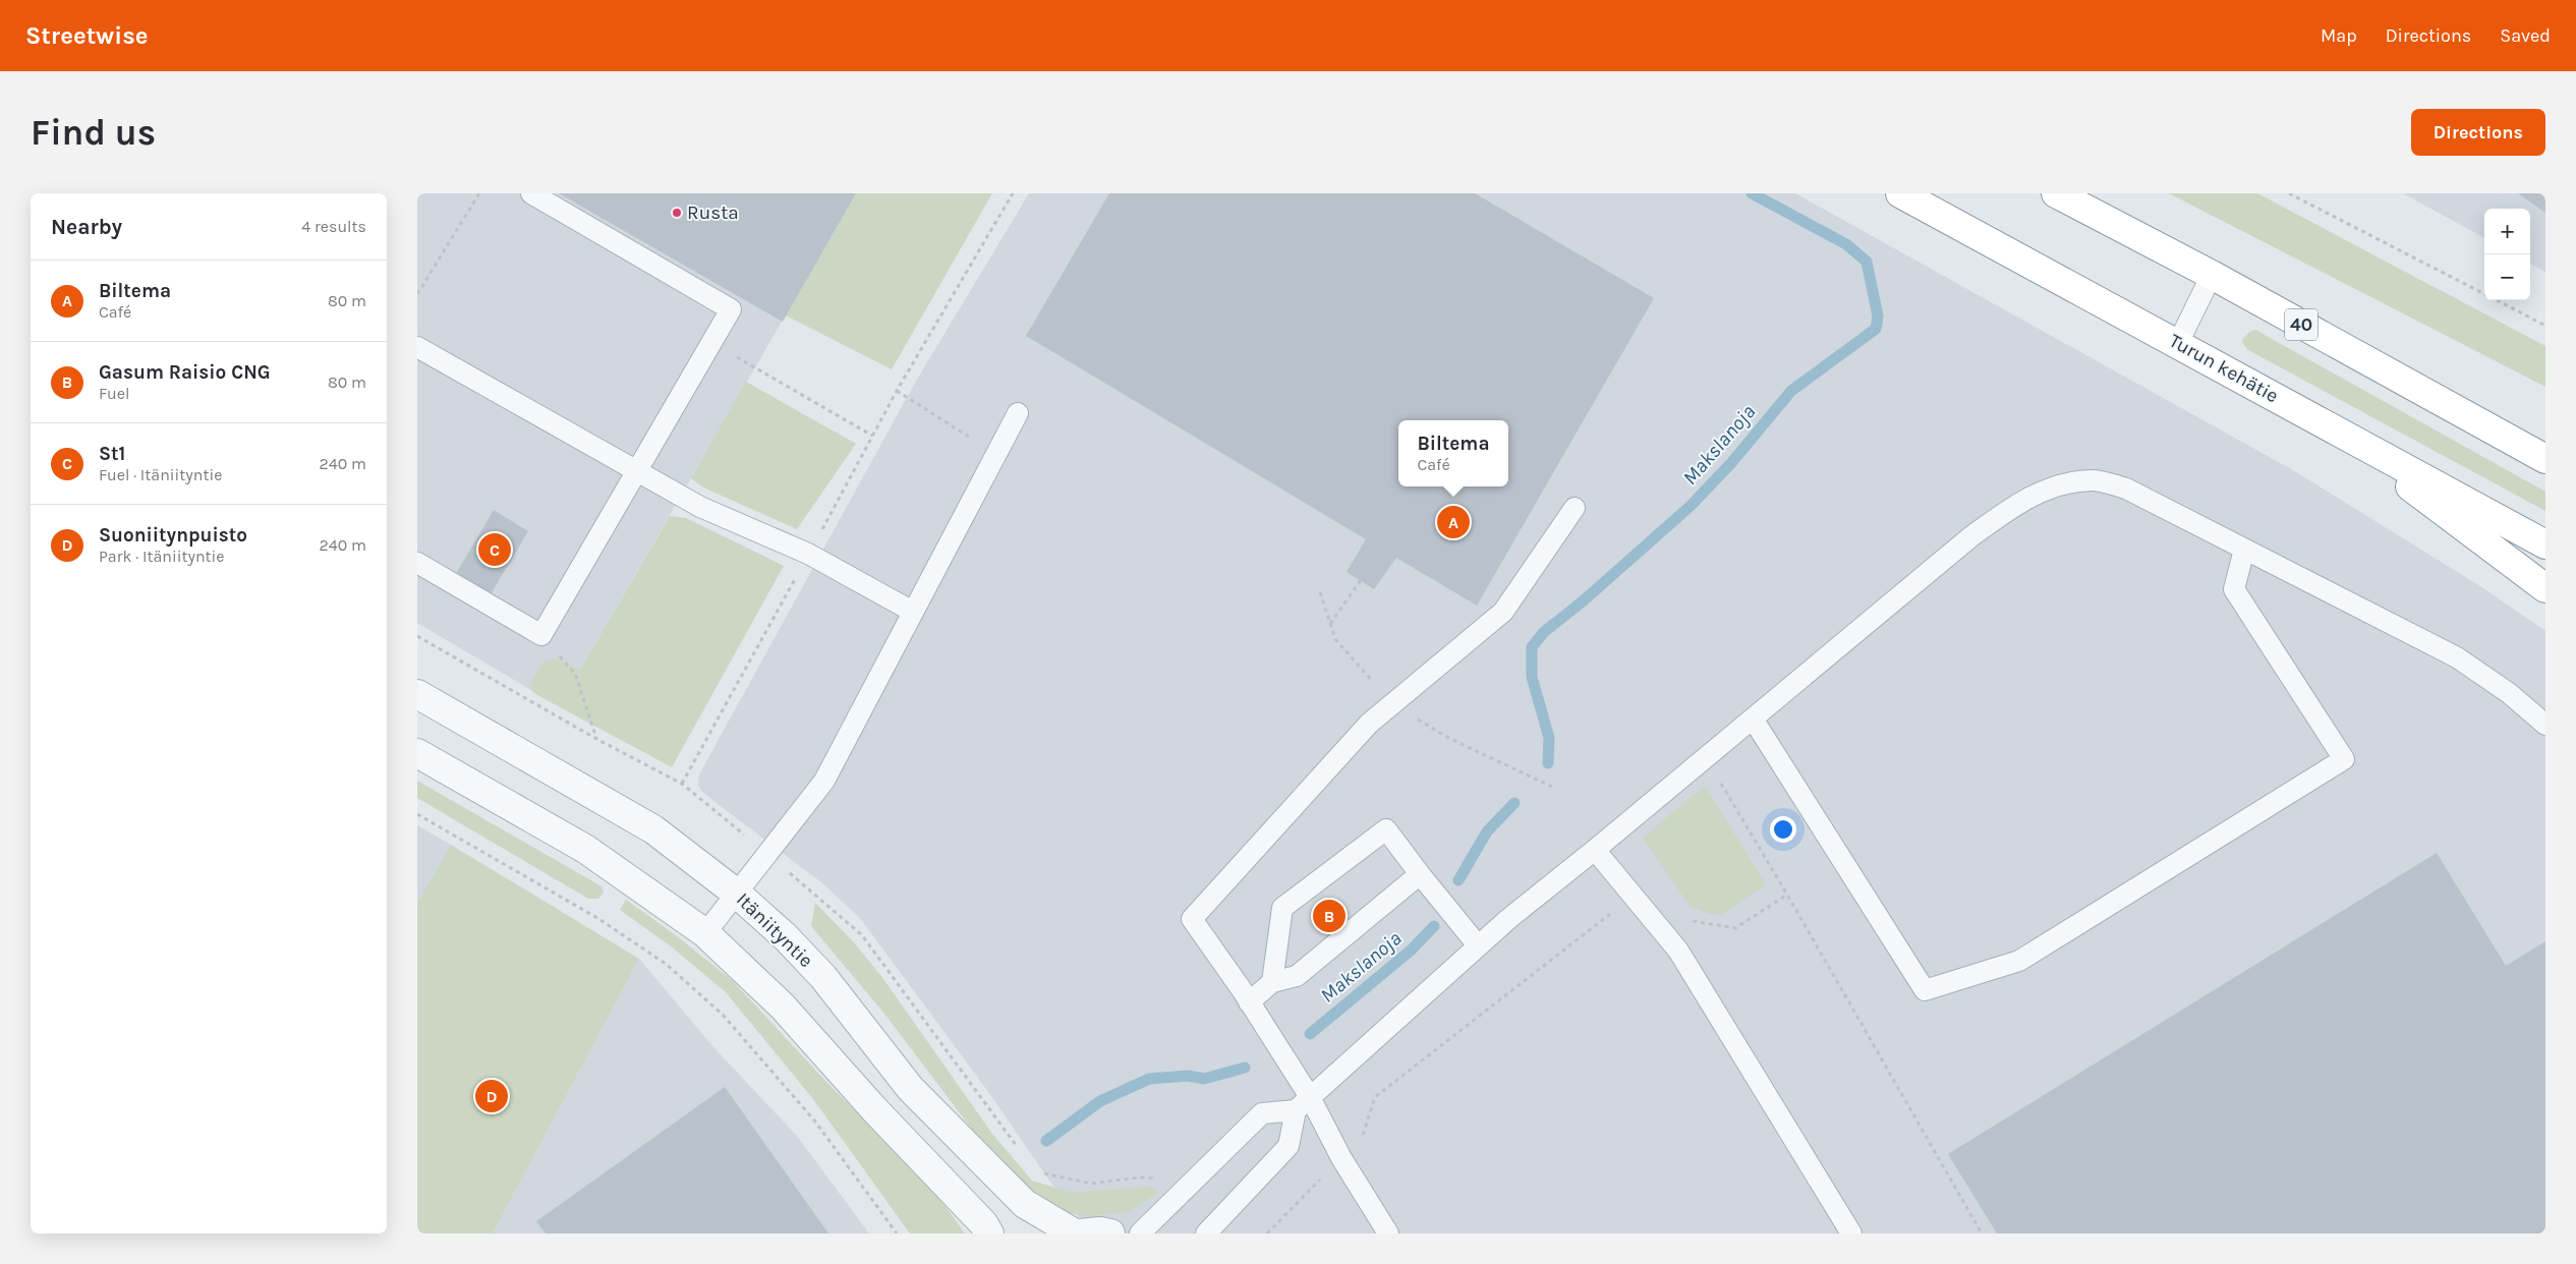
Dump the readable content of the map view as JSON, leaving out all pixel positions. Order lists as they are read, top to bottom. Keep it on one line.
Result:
{"streets":{"highway":["40","Turun kehätie"],"street":["Itäniityntie"]},"water":["Makslanoja"],"places":["Rusta"],"page":{"header":"Streetwise","nav":["Map","Directions","Saved"],"buttons":"Directions","title":"Find us","heading":["Nearby","4 results"],"map_buttons":["+","−"],"list":[{"mark":"A","name":"Biltema","note":"Café","value":"80 m"},{"mark":"B","name":"Gasum Raisio CNG","note":"Fuel","value":"80 m"},{"mark":"C","name":"St1","note":"Fuel · Itäniityntie","value":"240 m"},{"mark":"D","name":"Suoniitynpuisto","note":"Park · Itäniityntie","value":"240 m"}],"popup":["Biltema","Café"],"pins":["A","C","B","D"]}}
